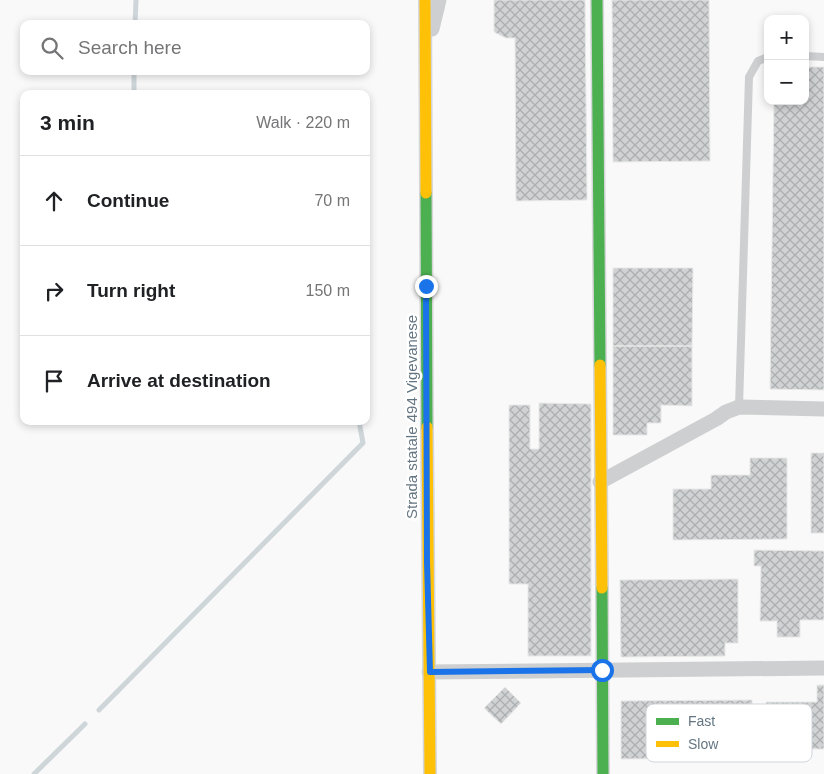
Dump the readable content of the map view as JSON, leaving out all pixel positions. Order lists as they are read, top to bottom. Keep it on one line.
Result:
{"streets":{"main road":["Strada statale 494 Vigevanese"]},"legend":["Fast","Slow"],"page":{"map_buttons":["+","−"],"search":"Search here","heading":["3 min","Walk · 220 m"],"list":[["Continue","70 m"],["Turn right","150 m"],"Arrive at destination"]}}
